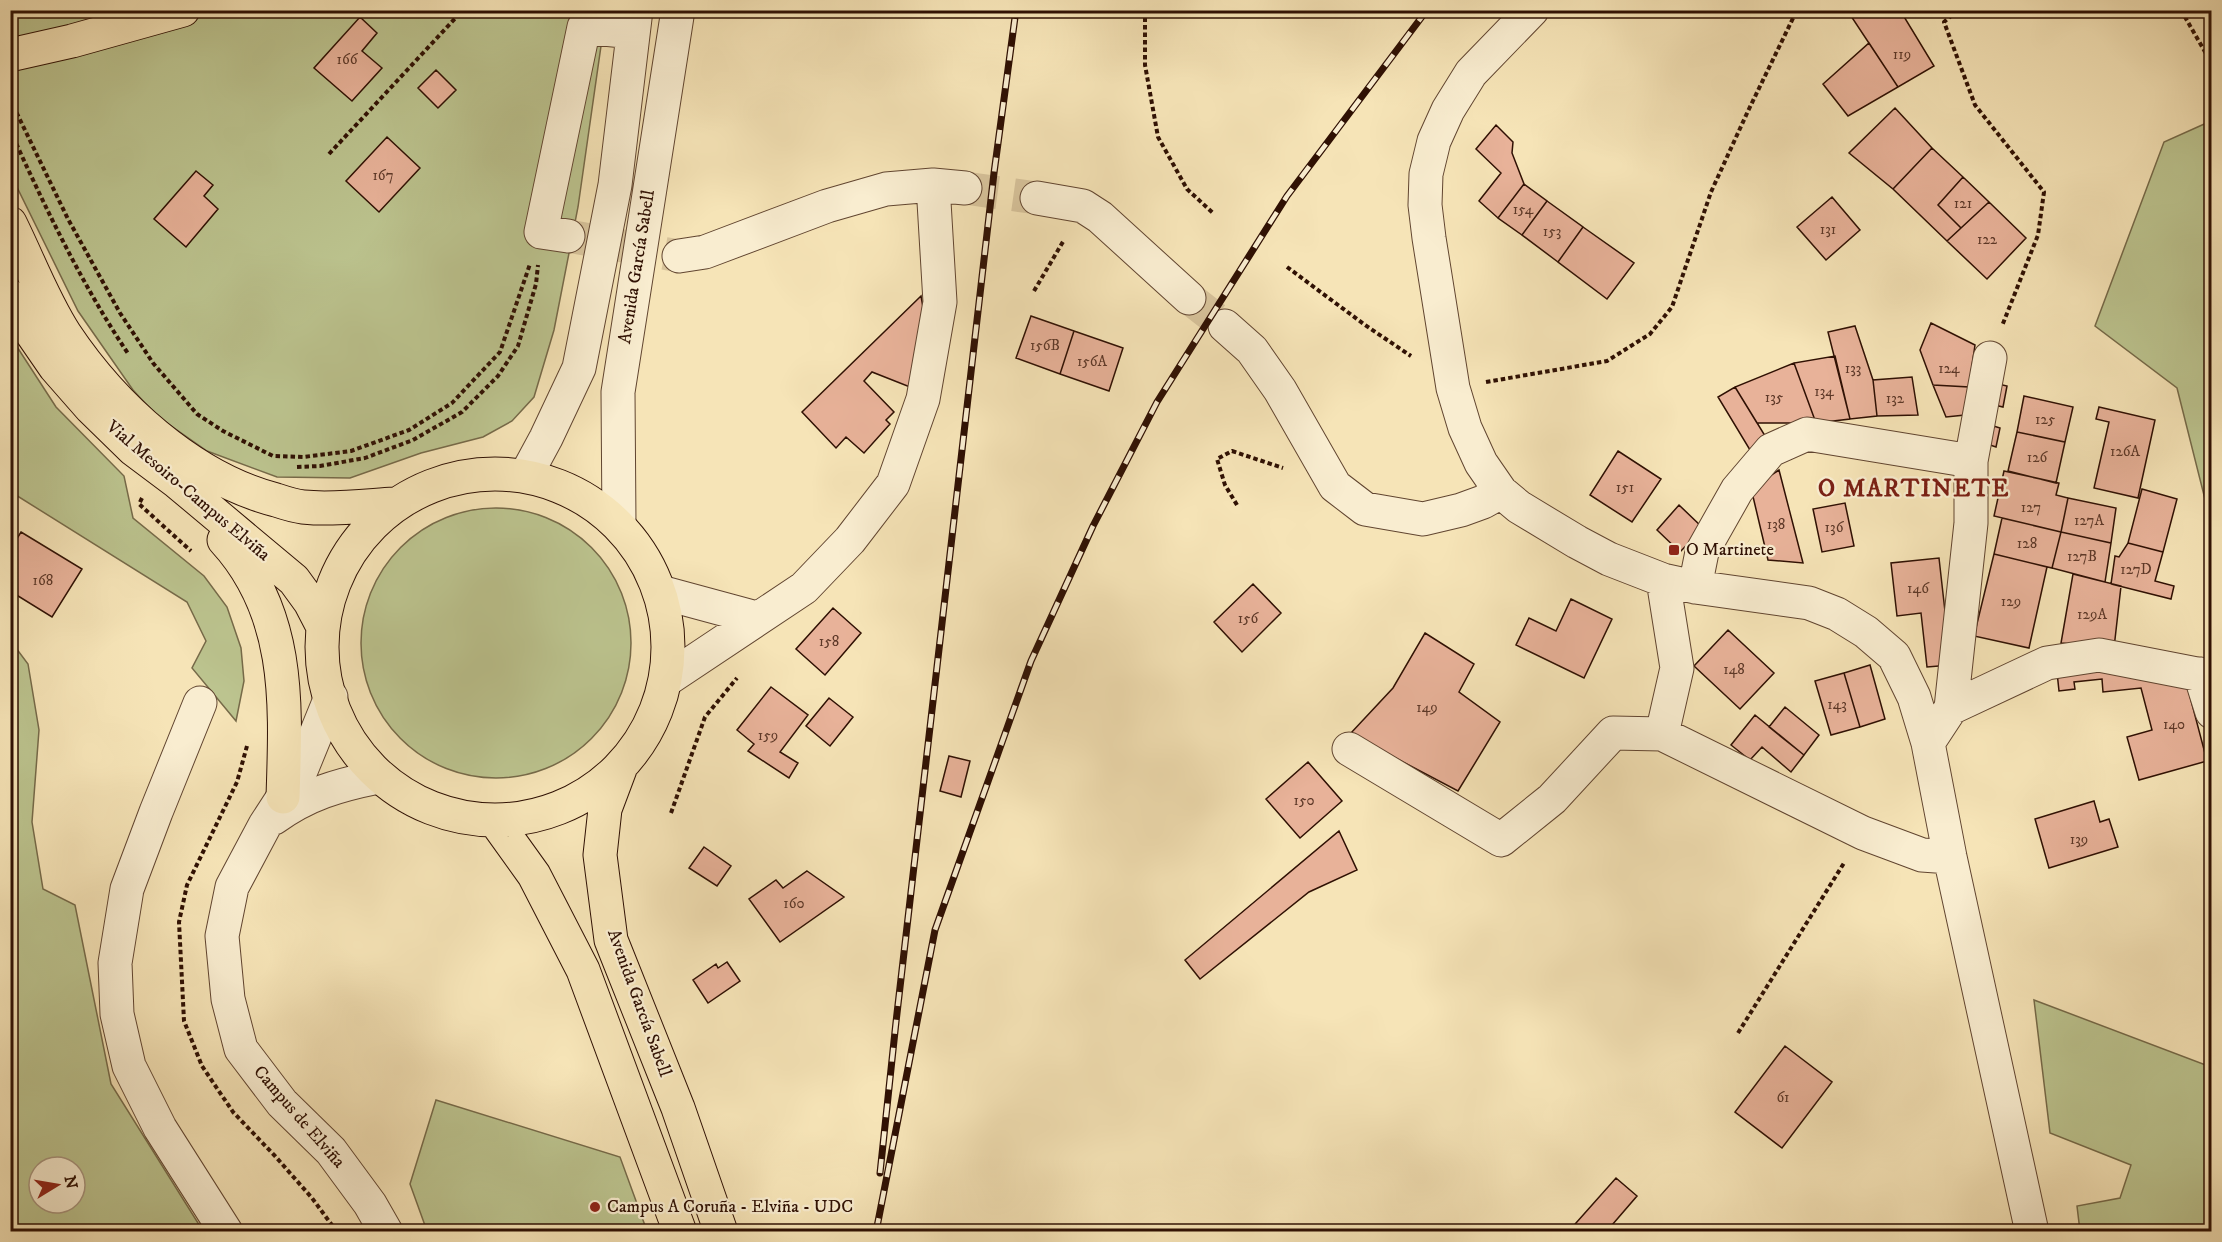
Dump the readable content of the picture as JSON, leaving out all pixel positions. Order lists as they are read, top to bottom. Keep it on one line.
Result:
{"streets":{"main road":["Avenida García Sabell","Vial Mesoiro-Campus Elviña"],"street":["Campus de Elviña"]},"districts":["O MARTINETE"],"places":{"transit":["O Martinete"],"other":["Campus A Coruña - Elviña - UDC"]},"house_numbers":["119","166","167","121","154","131","153","122","156B","156A","133","124","134","135","132","125","126A","126","151","127","127A","138","136","128","127B","127D","168","146","129","129A","156","158","148","143","149","140","159","150","139","160","61"],"north":"right"}
